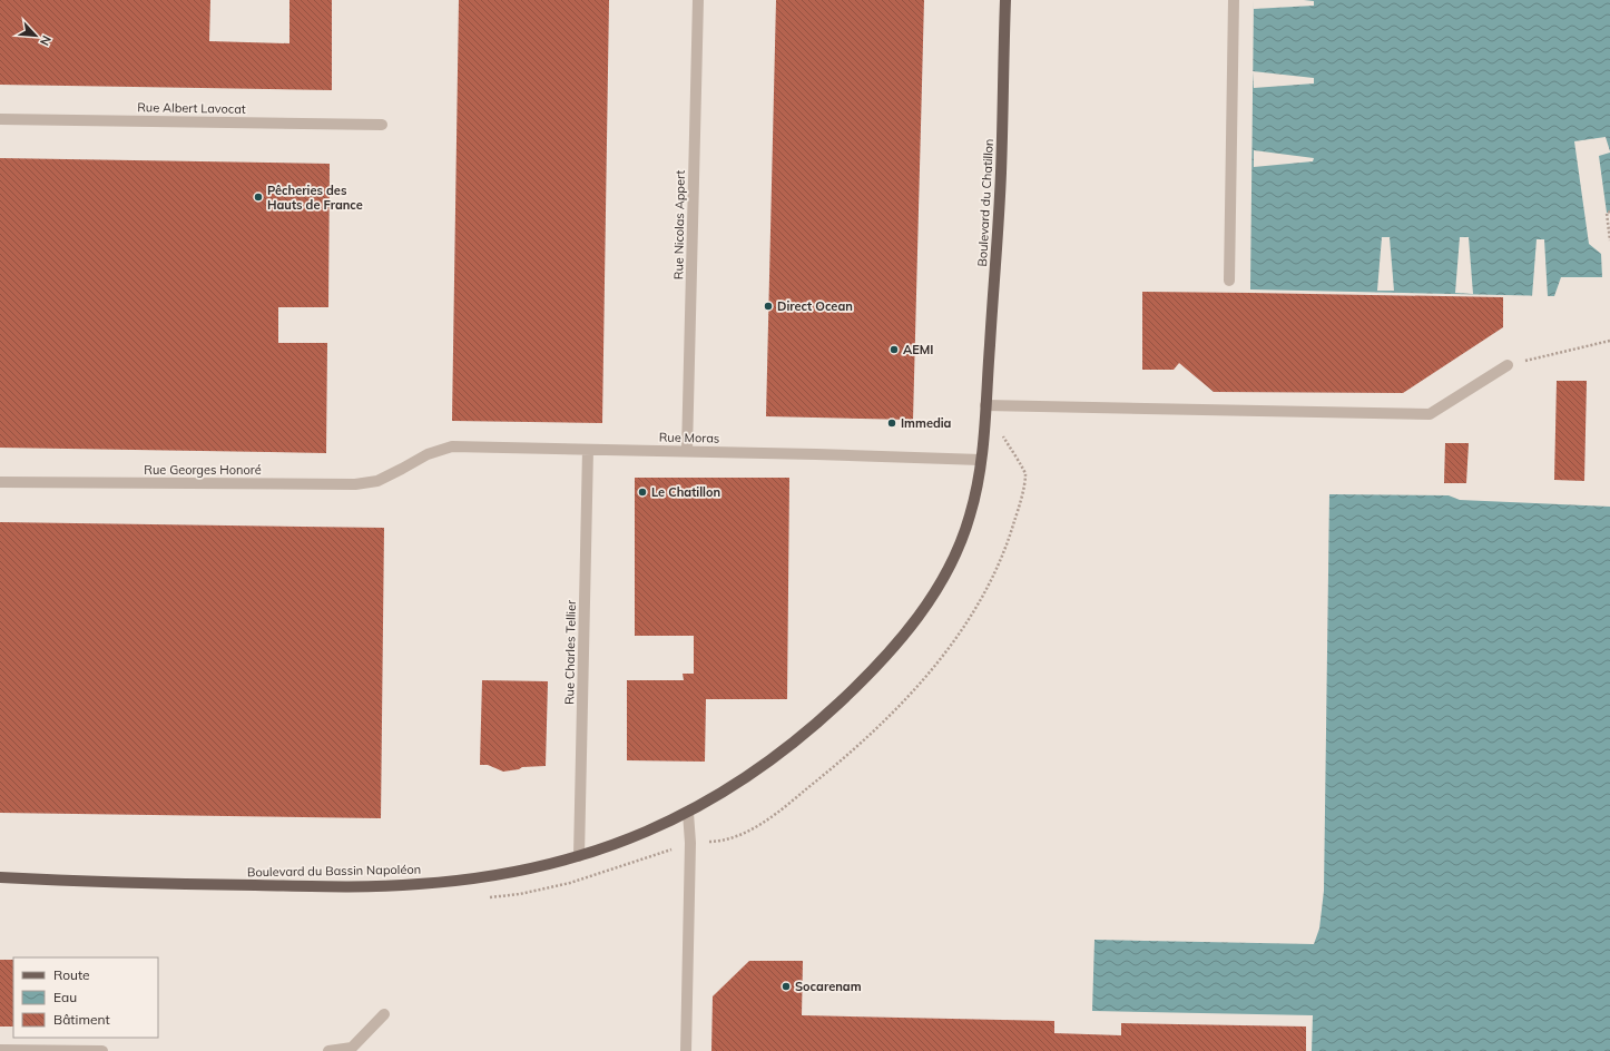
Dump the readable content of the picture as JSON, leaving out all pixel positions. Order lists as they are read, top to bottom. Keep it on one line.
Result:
{"streets":{"main road":["Boulevard du Chatillon","Boulevard du Bassin Napoléon"],"lane":["Rue Albert Lavocat","Rue Nicolas Appert","Rue Moras","Rue Georges Honoré","Rue Charles Tellier"]},"crossings":[["Boulevard du Chatillon","Boulevard du Bassin Napoléon"],["Rue Nicolas Appert","Rue Moras"],["Rue Moras","Rue Georges Honoré"],["Rue Moras","Rue Charles Tellier"],["Rue Moras","Boulevard du Bassin Napoléon"],["Rue Charles Tellier","Boulevard du Bassin Napoléon"]],"places":["Pêcheries des Hauts de France","Direct Ocean","AEMI","Immedia","Le Chatillon","Socarenam"],"legend":["Route","Eau","Bâtiment"],"north":"bottom right"}
